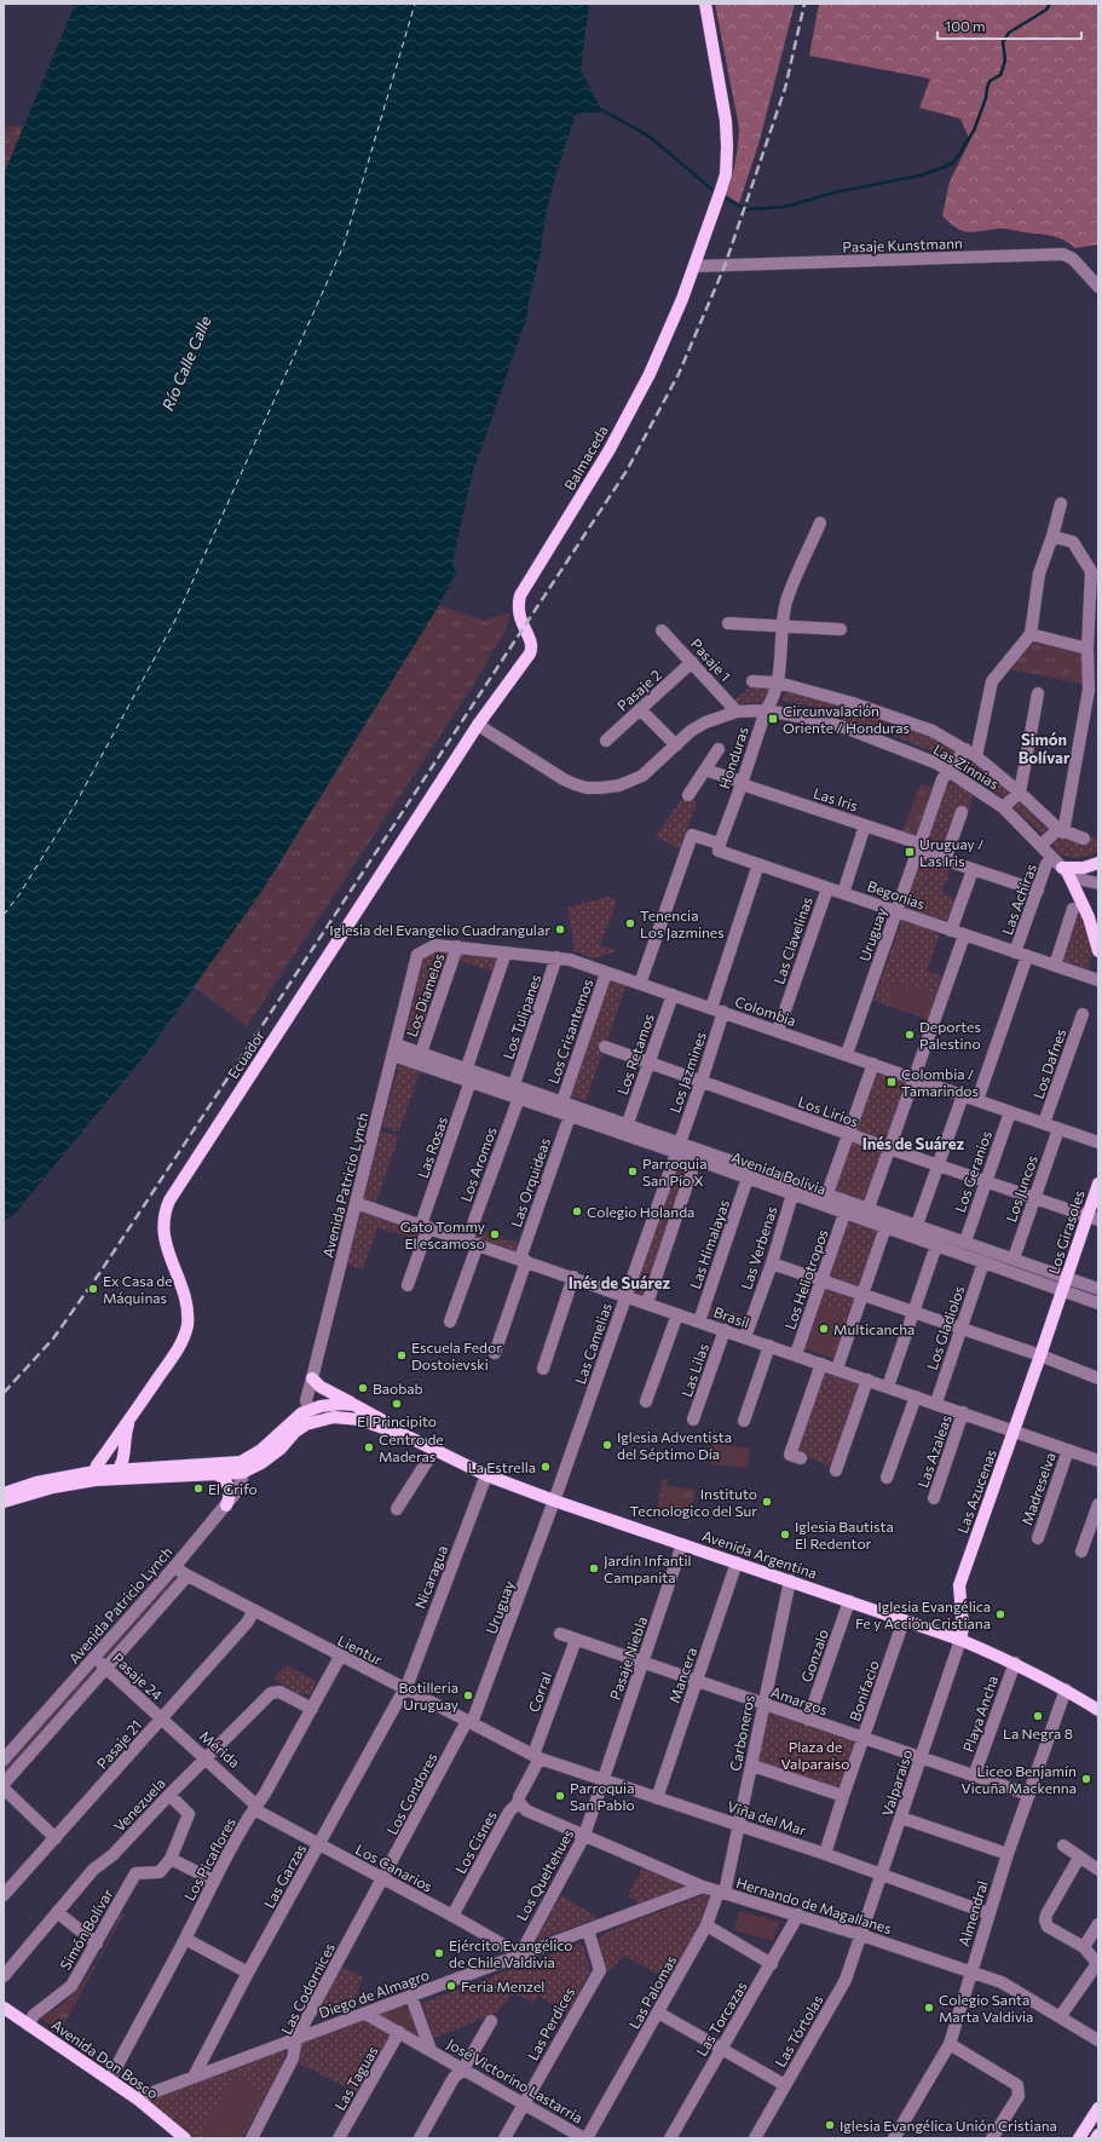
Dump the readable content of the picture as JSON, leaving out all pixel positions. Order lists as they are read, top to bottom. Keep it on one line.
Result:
{"streets":{"main road":["Balmaceda","Ecuador","Los Girasoles","Las Azucenas","Avenida Argentina","Avenida Don Bosco"],"street":["Pasaje Kunstmann","Pasaje 1","Pasaje 2","Honduras","Las Zinnias","Las Iris","Begonias","Las Achiras","Uruguay","Las Clavelinas","Los Diamelos","Colombia","Los Tulipanes","Los Crisantemos","Los Retamos","Los Dafnes","Los Jazmines","Los Lirios","Las Rosas","Los Aromos","Los Geranios","Avenida Bolivia","Las Orquideas","Avenida Patricio Lynch","Los Juncos","Las Himalayas","Las Verbenas","Los Heliotropos","Brasil","Los Gladiolos","Las Camelias","Las Lilas","Las Azaleas","Madreselva","Nicaragua","Lientur","Gonzalo","Pasaje Niebla","Mancera","Pasaje 24","Bonifacio","Corral","Amargos","Playa Ancha","Carboneros","Pasaje 21","Mérida","Valparaíso","Los Condores","Venezuela","Viña del Mar","Los Cisnes","Los Picaflores","Los Canarios","Los Queltehues","Las Garzas","Hernando de Magallanes","Almendral","Simón Bolívar","Las Codornices","Las Palomas","Diego de Almagro","Las Torcazas","Las Perdices","Las Tórtolas","Las Taguas","José Victorino Lastarria"]},"crossings":[["Pasaje Kunstmann","Balmaceda"],["Balmaceda","Las Zinnias"],["Balmaceda","Ecuador"],["Pasaje 1","Pasaje 2"],["Pasaje 1","Las Zinnias"],["Honduras","Las Zinnias"],["Honduras","Las Iris"],["Honduras","Begonias"],["Las Zinnias","Las Achiras"],["Las Zinnias","Uruguay"],["Las Zinnias","Ecuador"],["Las Iris","Las Achiras"],["Las Iris","Uruguay"],["Begonias","Las Achiras"],["Begonias","Uruguay"],["Begonias","Las Clavelinas"],["Begonias","Colombia"],["Las Achiras","Colombia"],["Uruguay","Colombia"],["Uruguay","Las Camelias"],["Uruguay","Avenida Argentina"],["Uruguay","Lientur"],["Uruguay","Los Condores"],["Las Clavelinas","Colombia"],["Los Diamelos","Colombia"],["Los Diamelos","Avenida Bolivia"],["Colombia","Los Tulipanes"],["Colombia","Los Crisantemos"],["Colombia","Los Retamos"],["Colombia","Los Dafnes"],["Colombia","Los Jazmines"],["Colombia","Los Geranios"],["Colombia","Avenida Patricio Lynch"],["Colombia","Los Juncos"],["Los Tulipanes","Avenida Bolivia"],["Los Crisantemos","Avenida Bolivia"],["Ecuador","Avenida Argentina"],["Los Retamos","Los Lirios"],["Los Retamos","Avenida Bolivia"],["Los Jazmines","Los Lirios"],["Los Jazmines","Avenida Bolivia"],["Los Jazmines","Las Camelias"],["Los Lirios","Los Geranios"],["Los Lirios","Los Juncos"],["Los Lirios","Los Girasoles"],["Las Rosas","Avenida Bolivia"],["Las Rosas","Brasil"],["Los Aromos","Avenida Bolivia"],["Los Aromos","Brasil"],["Los Geranios","Avenida Bolivia"],["Avenida Bolivia","Las Orquideas"],["Avenida Bolivia","Avenida Patricio Lynch"],["Avenida Bolivia","Los Juncos"],["Avenida Bolivia","Los Girasoles"],["Avenida Bolivia","Las Himalayas"],["Avenida Bolivia","Las Verbenas"],["Avenida Bolivia","Los Heliotropos"],["Avenida Bolivia","Los Gladiolos"],["Avenida Bolivia","Las Camelias"],["Avenida Bolivia","Las Azucenas"],["Las Orquideas","Brasil"],["Avenida Patricio Lynch","Brasil"],["Avenida Patricio Lynch","Avenida Argentina"],["Avenida Patricio Lynch","Lientur"],["Avenida Patricio Lynch","Pasaje 24"],["Los Girasoles","Las Azucenas"],["Las Himalayas","Brasil"],["Las Verbenas","Brasil"],["Los Heliotropos","Brasil"],["Brasil","Los Gladiolos"],["Brasil","Las Camelias"],["Brasil","Las Lilas"],["Brasil","Las Azaleas"],["Brasil","Madreselva"],["Brasil","Las Azucenas"],["Las Camelias","Avenida Argentina"],["Las Azucenas","Avenida Argentina"],["Las Azucenas","Valparaíso"],["Avenida Argentina","Nicaragua"],["Avenida Argentina","Gonzalo"],["Avenida Argentina","Pasaje Niebla"],["Avenida Argentina","Mancera"],["Avenida Argentina","Bonifacio"],["Avenida Argentina","Playa Ancha"],["Avenida Argentina","Carboneros"],["Avenida Argentina","Valparaíso"],["Avenida Argentina","Almendral"],["Nicaragua","Lientur"],["Nicaragua","Las Garzas"],["Lientur","Corral"],["Lientur","Pasaje 21"],["Lientur","Los Condores"],["Lientur","Viña del Mar"],["Lientur","Los Cisnes"],["Lientur","Los Picaflores"],["Lientur","Las Garzas"],["Gonzalo","Amargos"],["Pasaje Niebla","Amargos"],["Pasaje Niebla","Viña del Mar"],["Pasaje Niebla","Los Queltehues"],["Mancera","Amargos"],["Mancera","Viña del Mar"],["Pasaje 24","Pasaje 21"],["Pasaje 24","Mérida"],["Bonifacio","Amargos"],["Bonifacio","Viña del Mar"],["Corral","Amargos"],["Corral","Viña del Mar"],["Corral","Los Cisnes"],["Amargos","Playa Ancha"],["Amargos","Carboneros"],["Amargos","Valparaíso"],["Amargos","Almendral"],["Carboneros","Viña del Mar"],["Carboneros","Hernando de Magallanes"],["Carboneros","Las Palomas"],["Pasaje 21","Mérida"],["Mérida","Venezuela"],["Mérida","Los Picaflores"],["Mérida","Los Canarios"],["Valparaíso","Viña del Mar"],["Valparaíso","Hernando de Magallanes"],["Valparaíso","Las Tórtolas"],["Los Condores","Los Canarios"],["Los Condores","Las Codornices"],["Venezuela","Los Picaflores"],["Venezuela","Simón Bolívar"],["Viña del Mar","Los Cisnes"],["Viña del Mar","Los Queltehues"],["Viña del Mar","Almendral"],["Los Cisnes","Los Canarios"],["Los Cisnes","Hernando de Magallanes"],["Los Picaflores","Los Canarios"],["Los Picaflores","Avenida Don Bosco"],["Los Canarios","Los Queltehues"],["Los Canarios","Las Garzas"],["Los Canarios","Las Codornices"],["Los Canarios","Diego de Almagro"],["Los Queltehues","Hernando de Magallanes"],["Los Queltehues","Diego de Almagro"],["Las Garzas","Diego de Almagro"],["Hernando de Magallanes","Almendral"],["Hernando de Magallanes","Las Palomas"],["Hernando de Magallanes","Diego de Almagro"],["Hernando de Magallanes","Las Torcazas"],["Hernando de Magallanes","Las Tórtolas"],["Simón Bolívar","Avenida Don Bosco"],["Las Codornices","Diego de Almagro"],["Las Palomas","José Victorino Lastarria"],["Diego de Almagro","Las Perdices"],["Diego de Almagro","Avenida Don Bosco"],["Diego de Almagro","José Victorino Lastarria"],["Las Perdices","José Victorino Lastarria"],["Las Taguas","José Victorino Lastarria"]],"districts":["Simón Bolívar","Inés de Suárez","Inés de Suárez"],"water":["Río Calle Calle"],"parks":["Plaza de Valparaíso"],"places":{"transit":["Circunvalación Oriente / Honduras","Uruguay / Las Iris","Colombia / Tamarindos"],"other":["Tenencia Los Jazmines","Iglesia del Evangelio Cuadrangular","Deportes Palestino","Parroquia San Pío X","Colegio Holanda","Gato Tommy El escamoso","Ex Casa de Máquinas","Multicancha","Escuela Fedor Dostoievski","Baobab","El Principito","Iglesia Adventista del Séptimo Día","Centro de Maderas","La Estrella","El Grifo","Instituto Tecnologico del Sur","Iglesia Bautista El Redentor","Jardín Infantil Campanita","Iglesia Evangélica Fe y Acción Cristiana","Botilleria Uruguay","La Negra 8","Liceo Benjamín Vicuña Mackenna","Parroquia San Pablo","Ejército Evangélico de Chile Valdivia","Feria Menzel","Colegio Santa Marta Valdivia","Iglesia Evangélica Unión Cristiana"]},"scale_bar":"100 m"}
